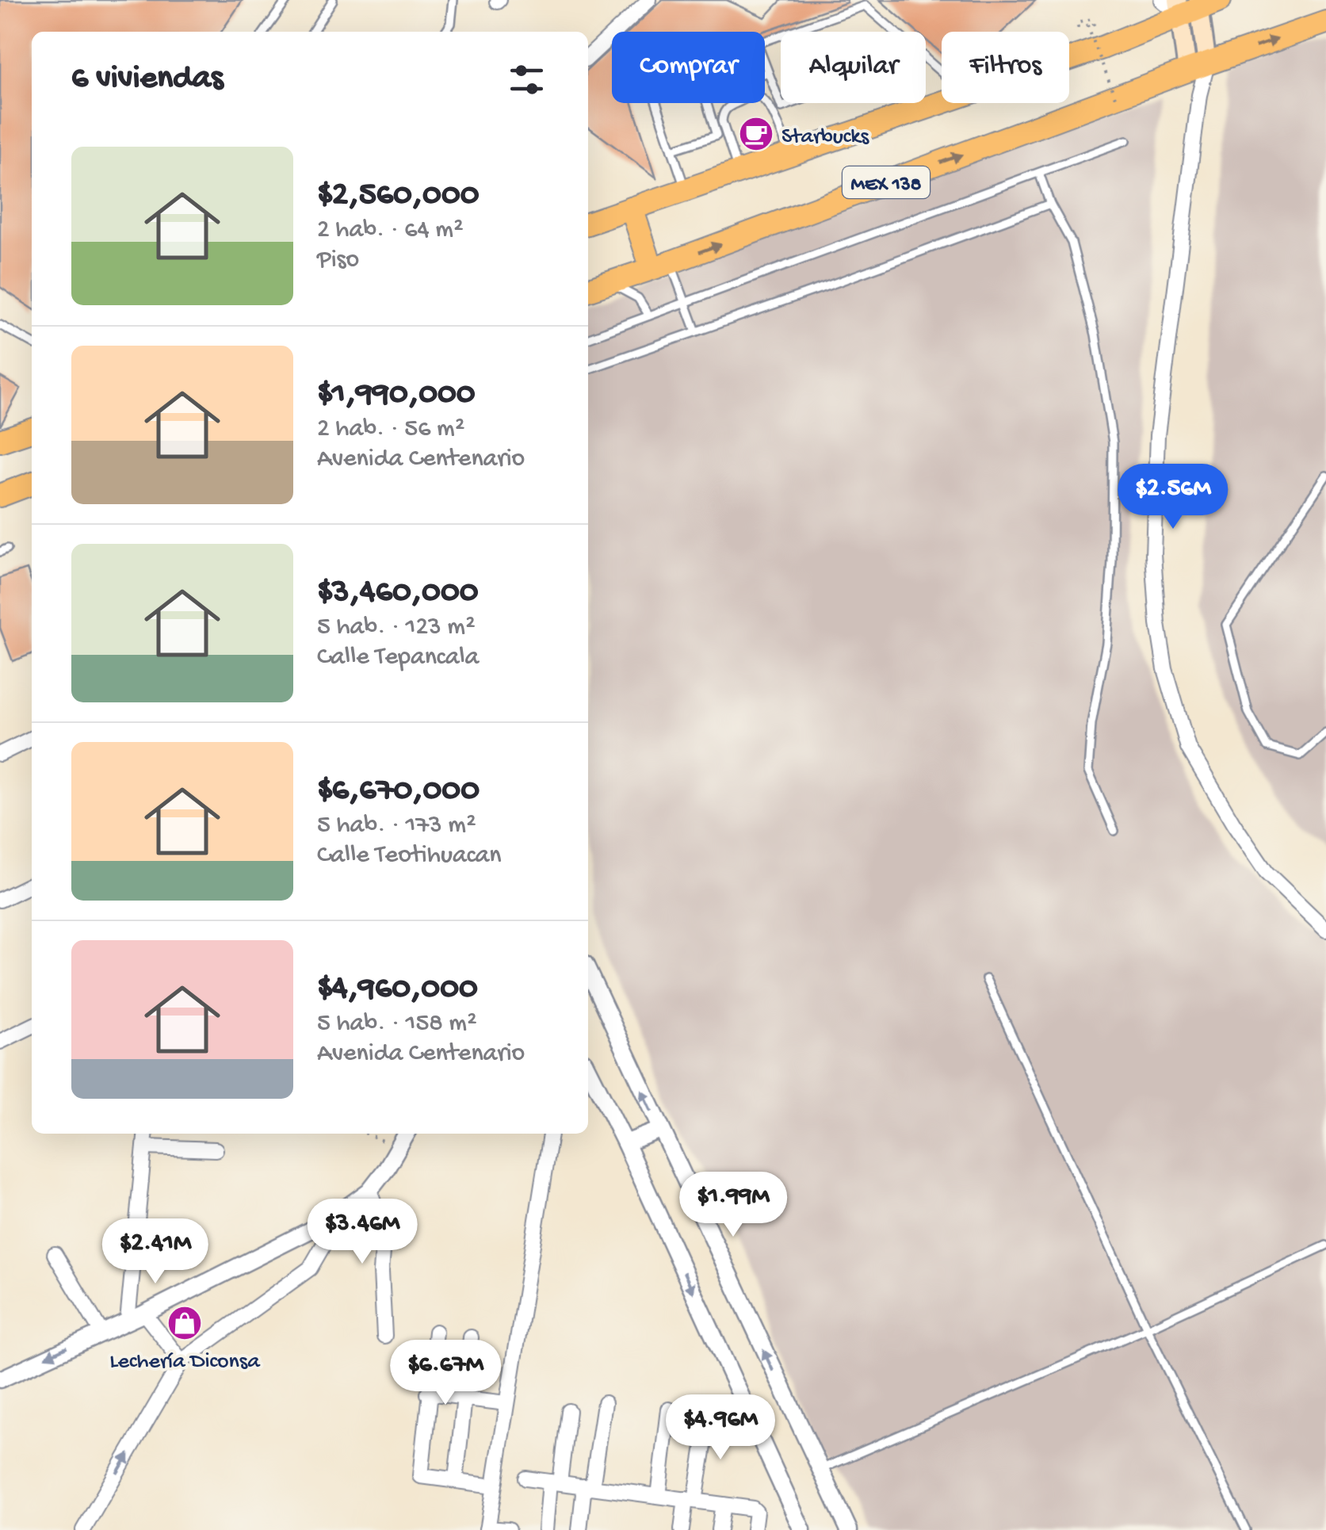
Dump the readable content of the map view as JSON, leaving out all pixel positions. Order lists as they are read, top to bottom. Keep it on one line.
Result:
{"streets":{"main road":["MEX 138"]},"places":{"cafe":["Starbucks"],"shop":["Lechería Diconsa"]},"page":{"chip":["Comprar","Alquilar","Filtros"],"heading":"6 viviendas","list":[{"name":"$2,560,000","note":"2 hab. · 64 m² · Piso"},{"name":"$1,990,000","note":"2 hab. · 56 m² · Avenida Centenario"},{"name":"$3,460,000","note":"5 hab. · 123 m² · Calle Tepancala"},{"name":"$6,670,000","note":"5 hab. · 173 m² · Calle Teotihuacan"},{"name":"$4,960,000","note":"5 hab. · 158 m² · Avenida Centenario"}],"price":["$2.56M","$1.99M","$3.46M","$2.41M","$6.67M","$4.96M"]}}
